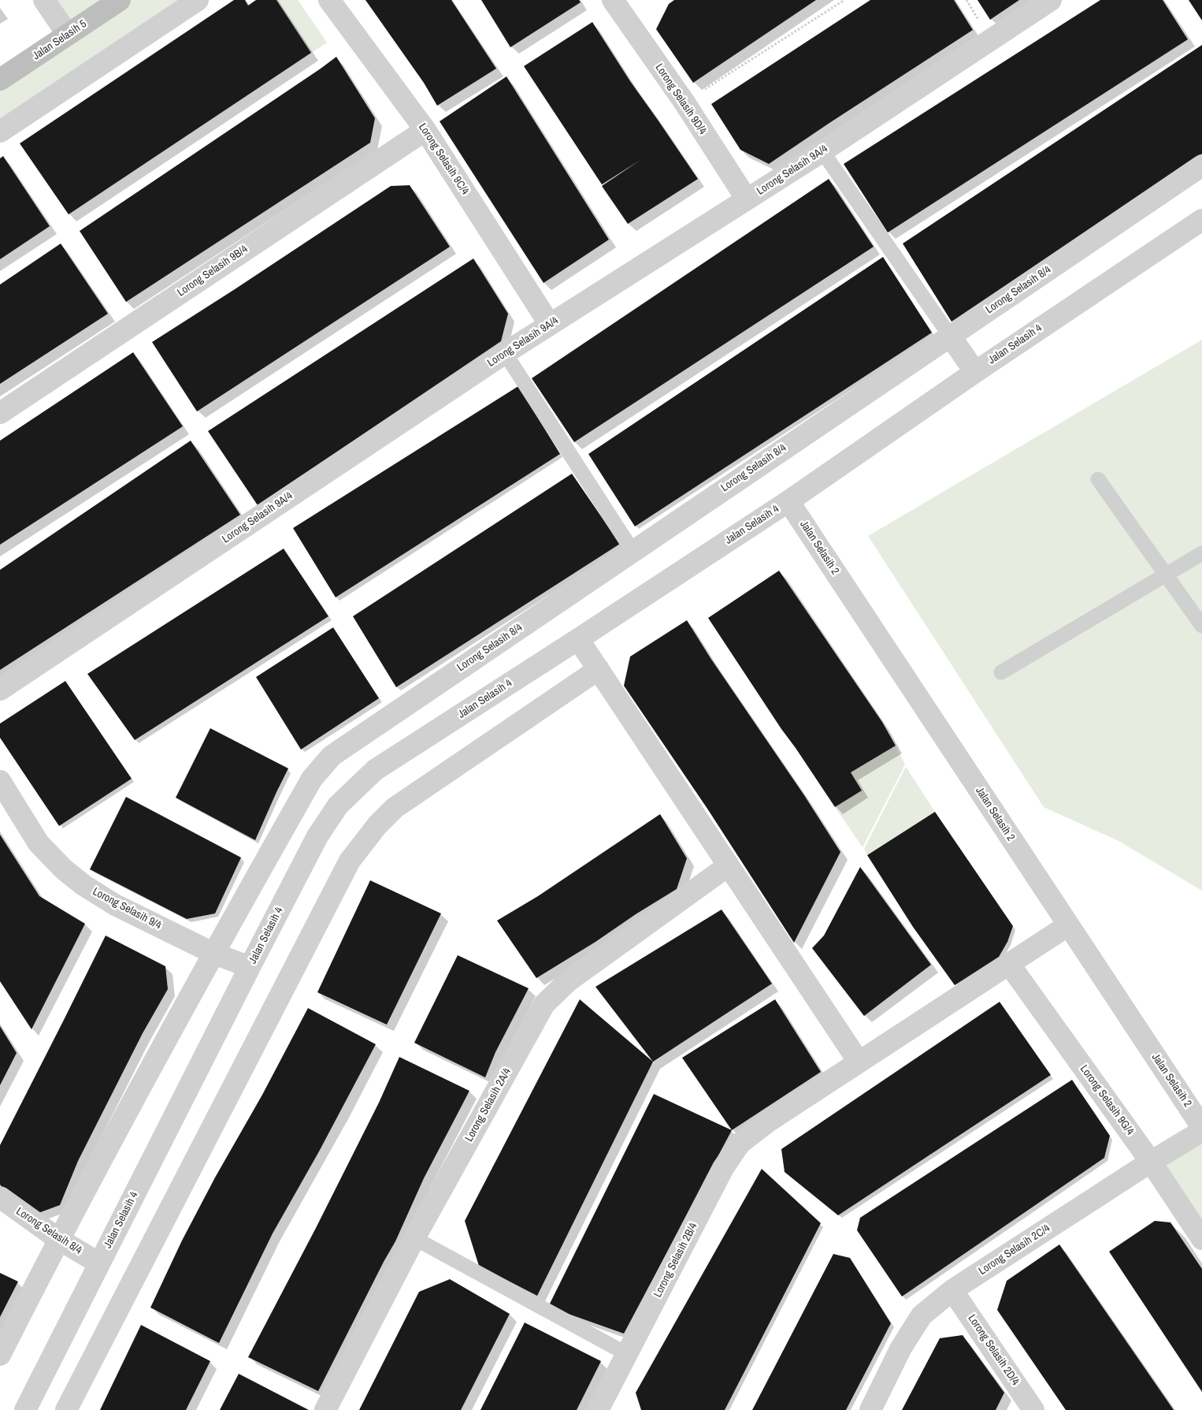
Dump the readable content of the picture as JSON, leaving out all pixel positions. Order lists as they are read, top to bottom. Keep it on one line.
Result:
{"streets":{"street":["Jalan Selasih 5","Lorong Selasih 9D/4","Lorong Selasih 9C/4","Lorong Selasih 9A/4","Lorong Selasih 9B/4","Lorong Selasih 8/4","Jalan Selasih 4","Jalan Selasih 2","Lorong Selasih 9/4","Lorong Selasih 9G/4","Lorong Selasih 2A/4","Lorong Selasih 2C/4","Lorong Selasih 2B/4","Lorong Selasih 2D/4"]},"crossings":[["Lorong Selasih 9D/4","Lorong Selasih 9A/4"],["Lorong Selasih 9C/4","Lorong Selasih 9A/4"],["Lorong Selasih 9C/4","Lorong Selasih 9B/4"],["Lorong Selasih 8/4","Jalan Selasih 4"],["Lorong Selasih 8/4","Lorong Selasih 9/4"],["Jalan Selasih 4","Jalan Selasih 2"],["Jalan Selasih 4","Lorong Selasih 9/4"],["Jalan Selasih 2","Lorong Selasih 2B/4"],["Lorong Selasih 9G/4","Lorong Selasih 2C/4"],["Lorong Selasih 9G/4","Lorong Selasih 2B/4"],["Lorong Selasih 2C/4","Lorong Selasih 2D/4"]]}
